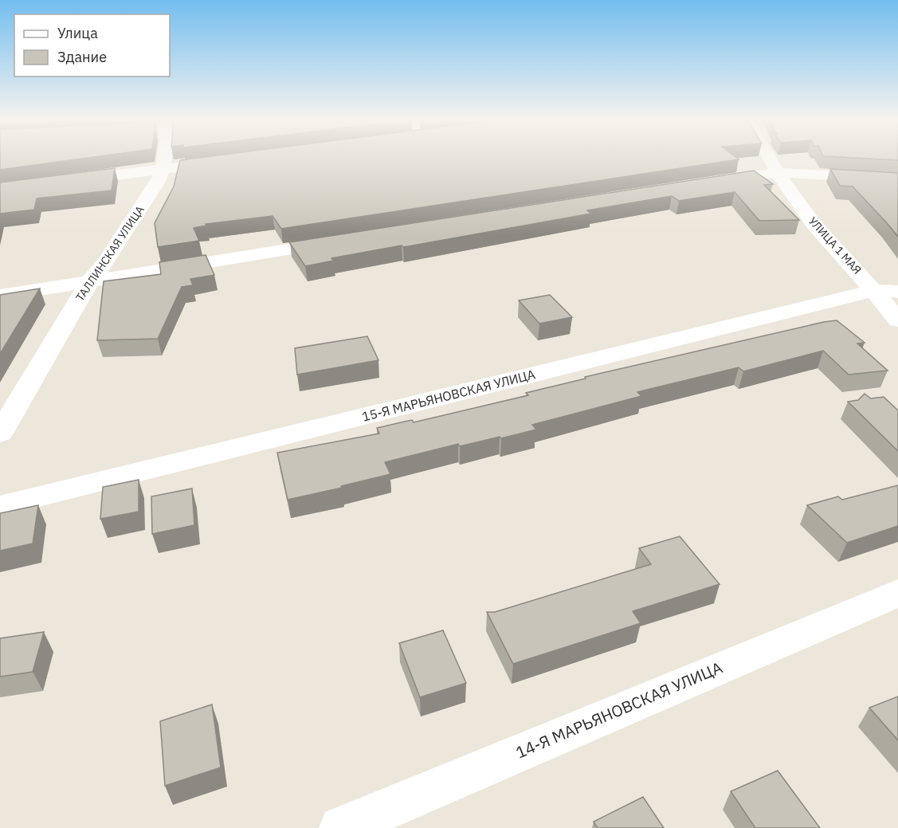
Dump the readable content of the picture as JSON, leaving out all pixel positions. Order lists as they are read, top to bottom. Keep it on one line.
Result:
{"streets":{"street":["УЛИЦА 1 МАЯ","ТАЛЛИНСКАЯ УЛИЦА","15-Я МАРЬЯНОВСКАЯ УЛИЦА","14-Я МАРЬЯНОВСКАЯ УЛИЦА"]},"crossings":[["УЛИЦА 1 МАЯ","15-Я МАРЬЯНОВСКАЯ УЛИЦА"]],"legend":["Улица","Здание"]}
